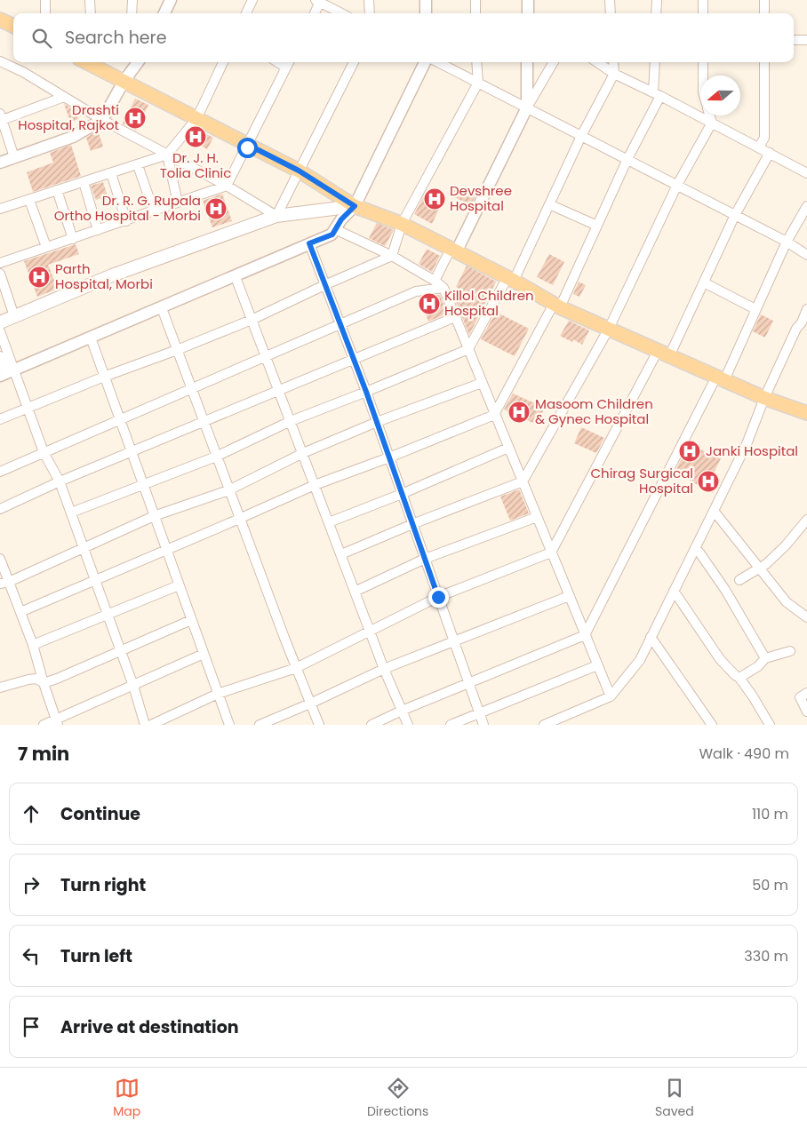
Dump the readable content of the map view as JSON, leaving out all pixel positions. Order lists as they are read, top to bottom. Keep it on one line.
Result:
{"places":{"hospital":["Drashti Hospital, Rajkot","Dr. J. H. Tolia Clinic","Devshree Hospital","Dr. R. G. Rupala Ortho Hospital - Morbi","Parth Hospital, Morbi","Killol Children Hospital","Masoom Children & Gynec Hospital","Janki Hospital","Chirag Surgical Hospital"]},"north":"left","page":{"search":"Search here","heading":["7 min","Walk · 490 m"],"list":[["Continue","110 m"],["Turn right","50 m"],["Turn left","330 m"],"Arrive at destination"],"nav":["Map","Directions","Saved"]}}
